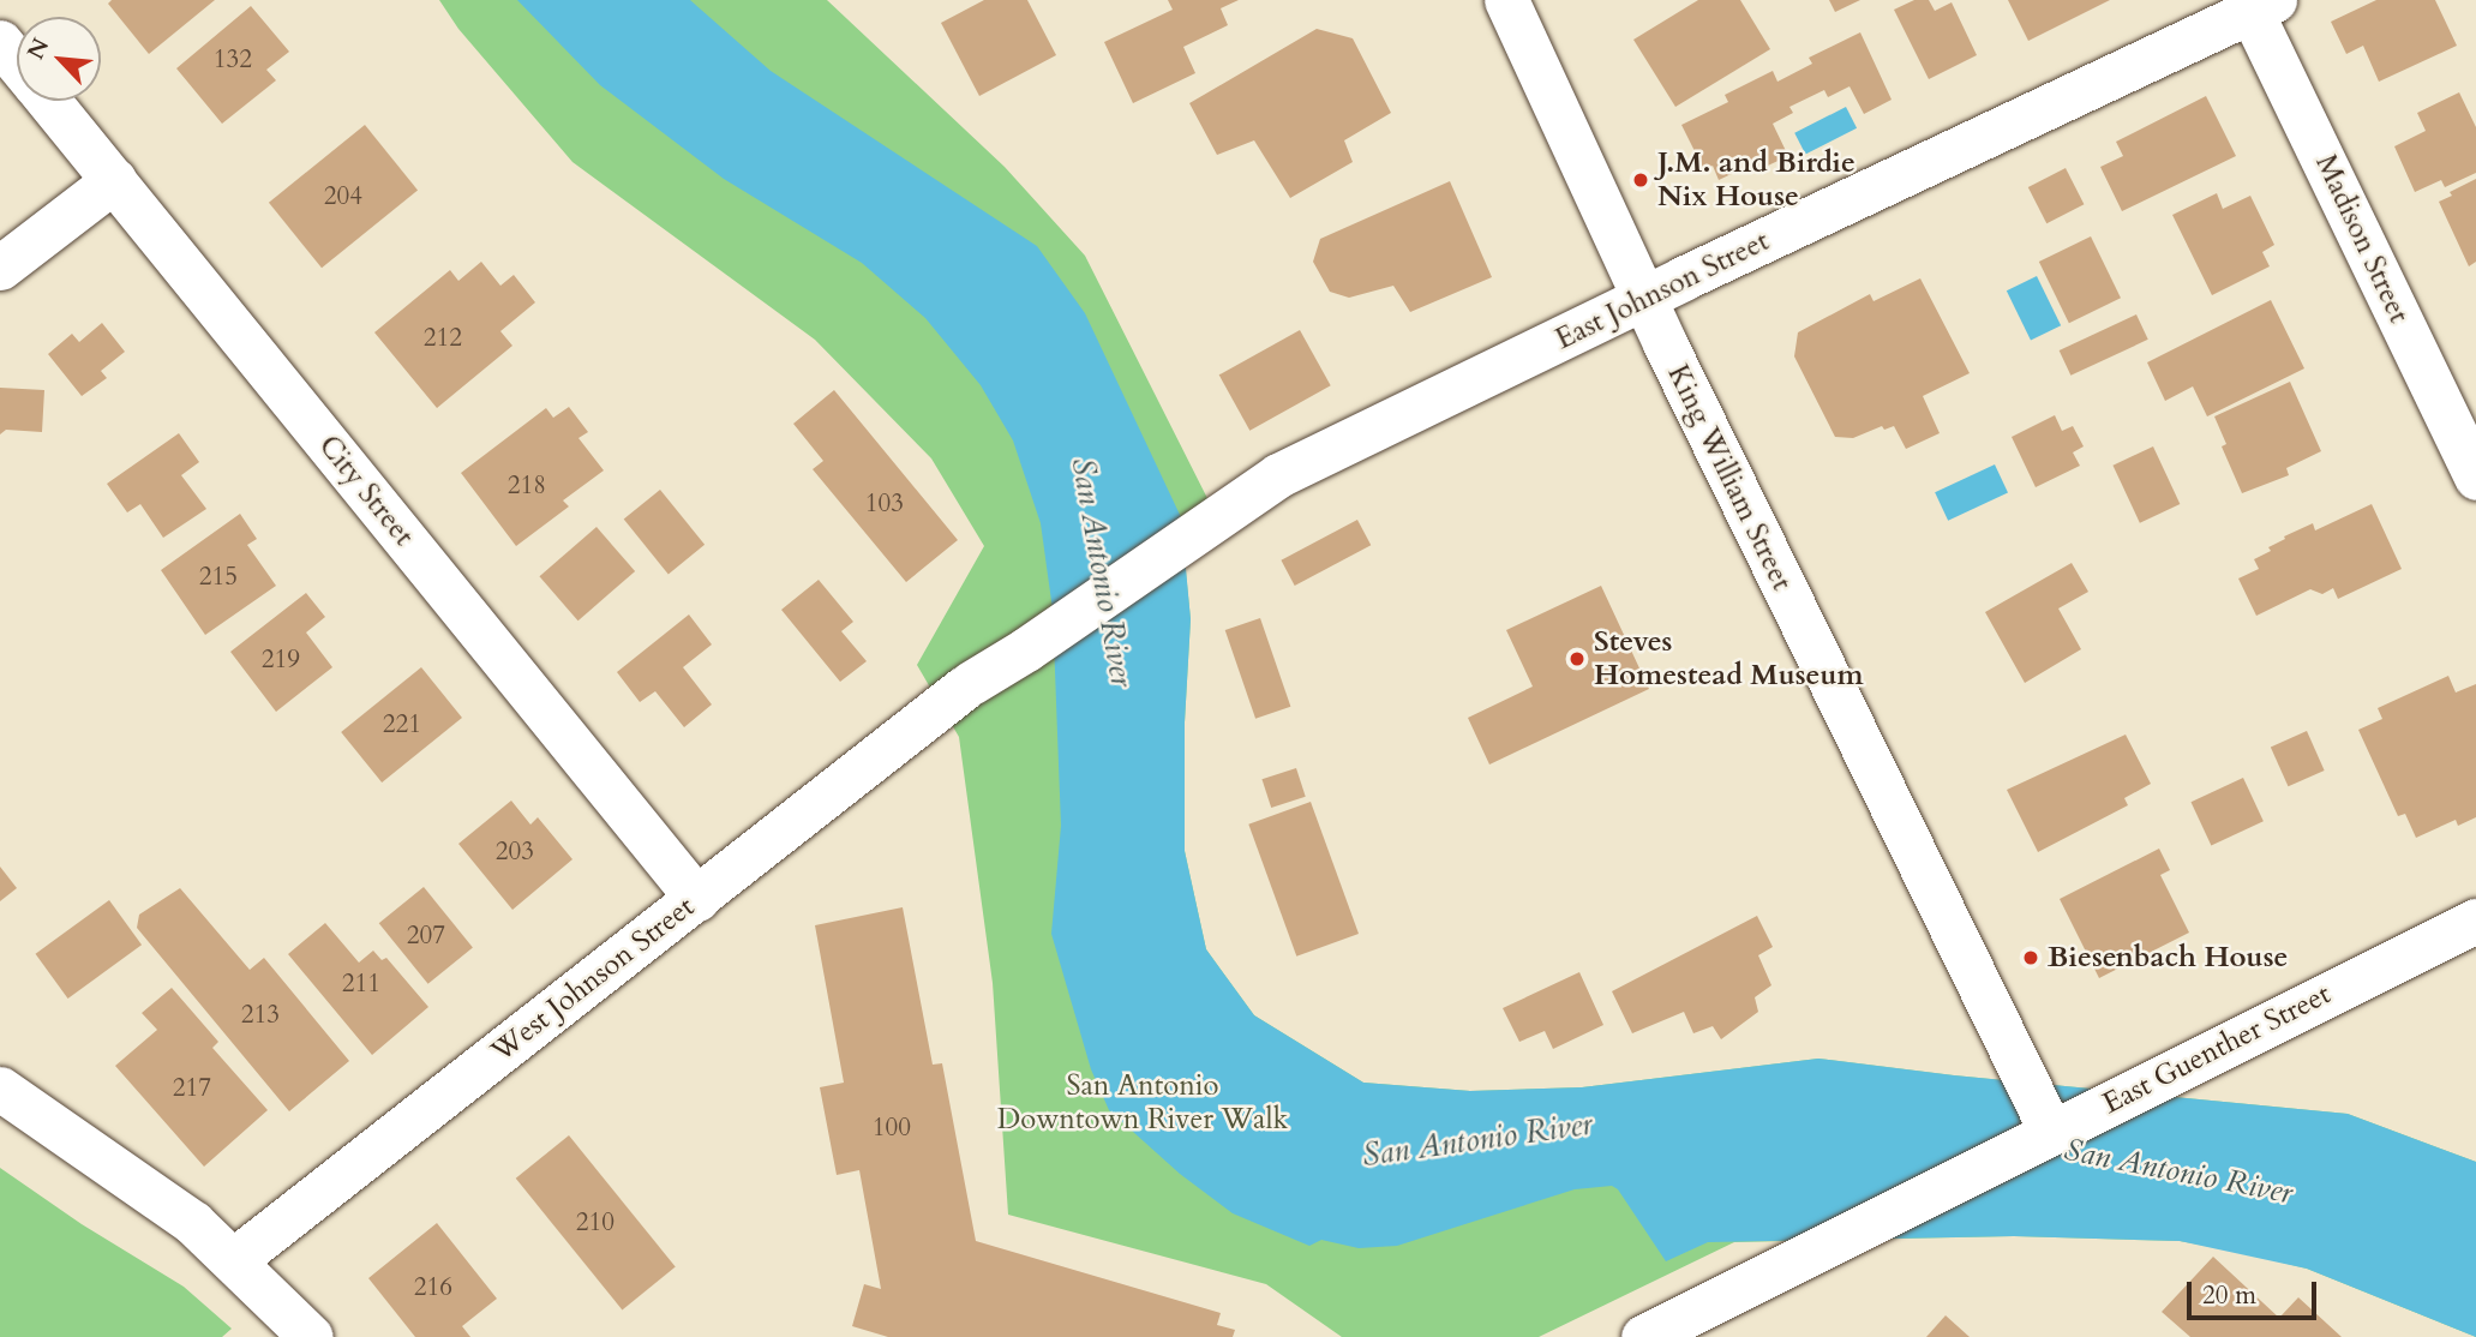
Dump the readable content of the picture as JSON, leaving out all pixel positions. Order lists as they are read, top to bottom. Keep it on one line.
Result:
{"streets":{"street":["Madison Street","East Johnson Street","King William Street","City Street","West Johnson Street","East Guenther Street"]},"crossings":[["Madison Street","East Johnson Street"],["East Johnson Street","King William Street"],["East Johnson Street","West Johnson Street"],["King William Street","East Guenther Street"],["City Street","West Johnson Street"]],"water":["San Antonio River"],"parks":["San Antonio Downtown River Walk"],"places":["J.M. and Birdie Nix House","Steves Homestead Museum","Biesenbach House"],"house_numbers":["132","204","212","218","103","215","219","221","203","207","211","213","217","100","210","216"],"scale_bar":"20 m","north":"top left"}
